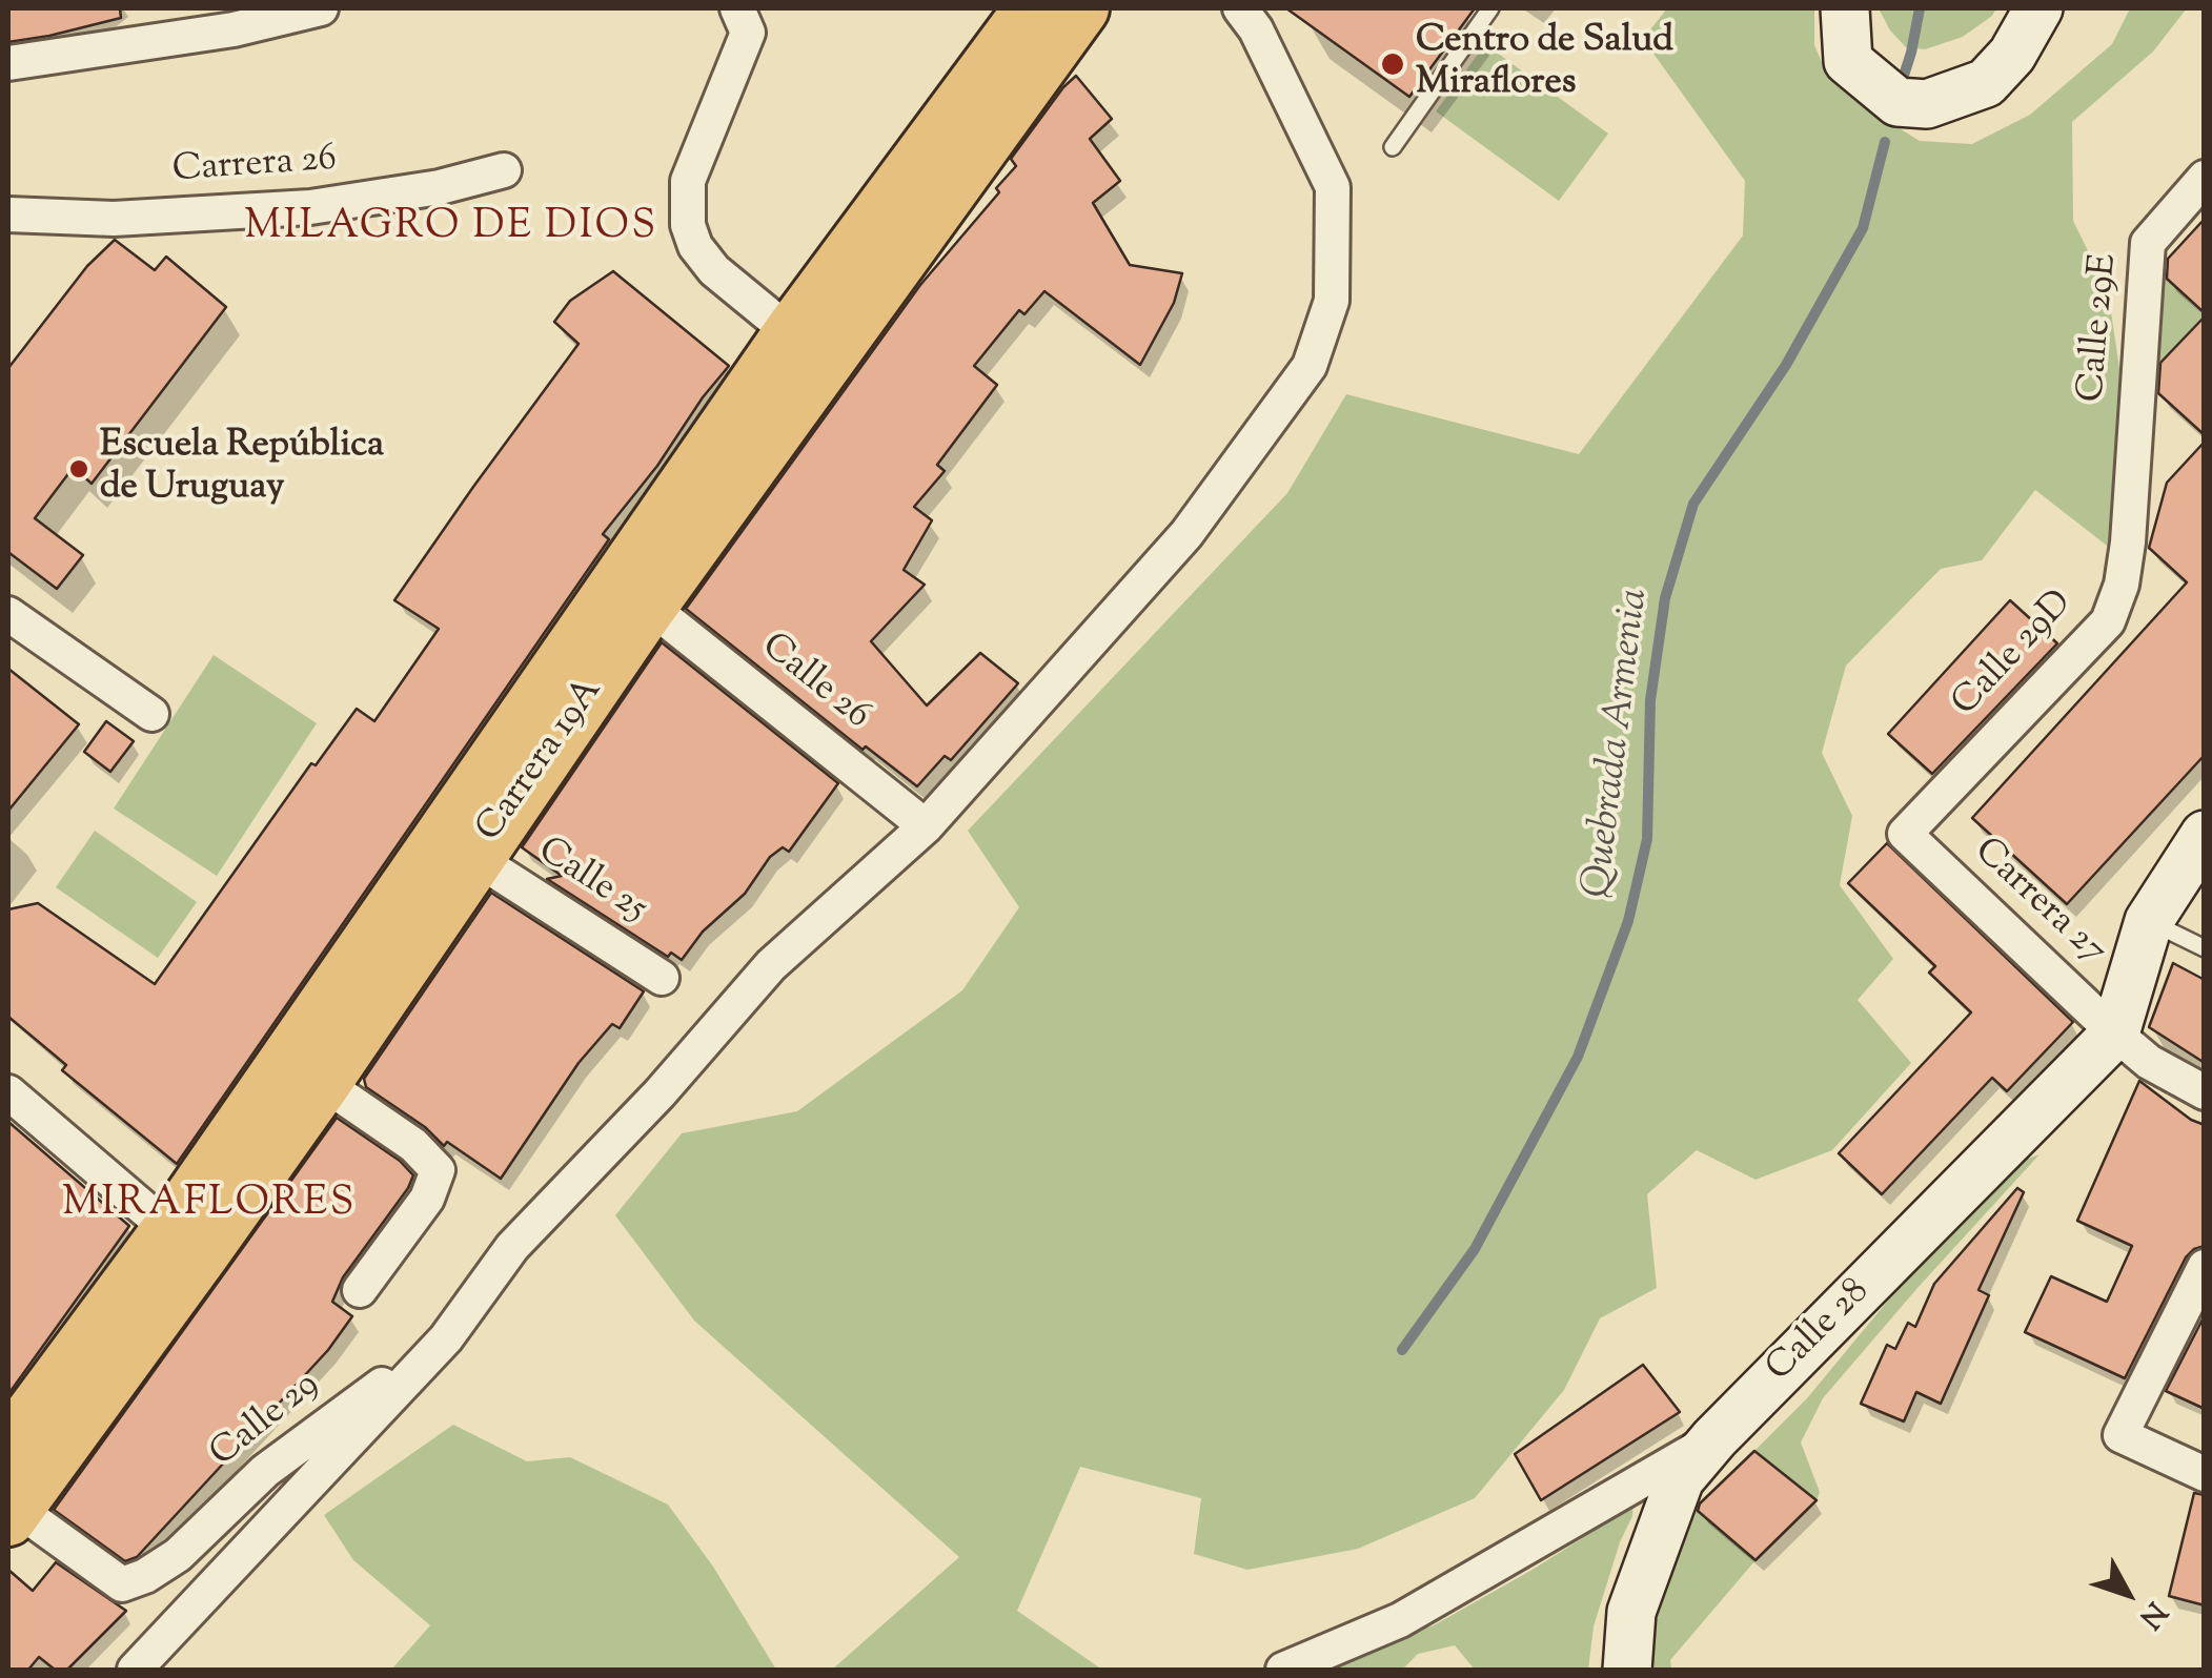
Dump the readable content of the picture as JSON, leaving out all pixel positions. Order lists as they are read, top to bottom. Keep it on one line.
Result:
{"streets":{"main road":["Carrera 19A"],"street":["Carrera 26","Calle 29E","Calle 29D","Calle 26","Calle 25","Carrera 27","Calle 28","Calle 29"]},"crossings":[["Calle 29E","Calle 29D"],["Calle 29D","Carrera 27"],["Calle 26","Carrera 19A"],["Carrera 19A","Calle 25"],["Carrera 19A","Calle 29"],["Carrera 27","Calle 28"]],"districts":["MILAGRO DE DIOS","MIRAFLORES"],"water":["Quebrada Armenia"],"places":["Centro de Salud Miraflores","Escuela República de Uruguay"],"north":"bottom right"}
